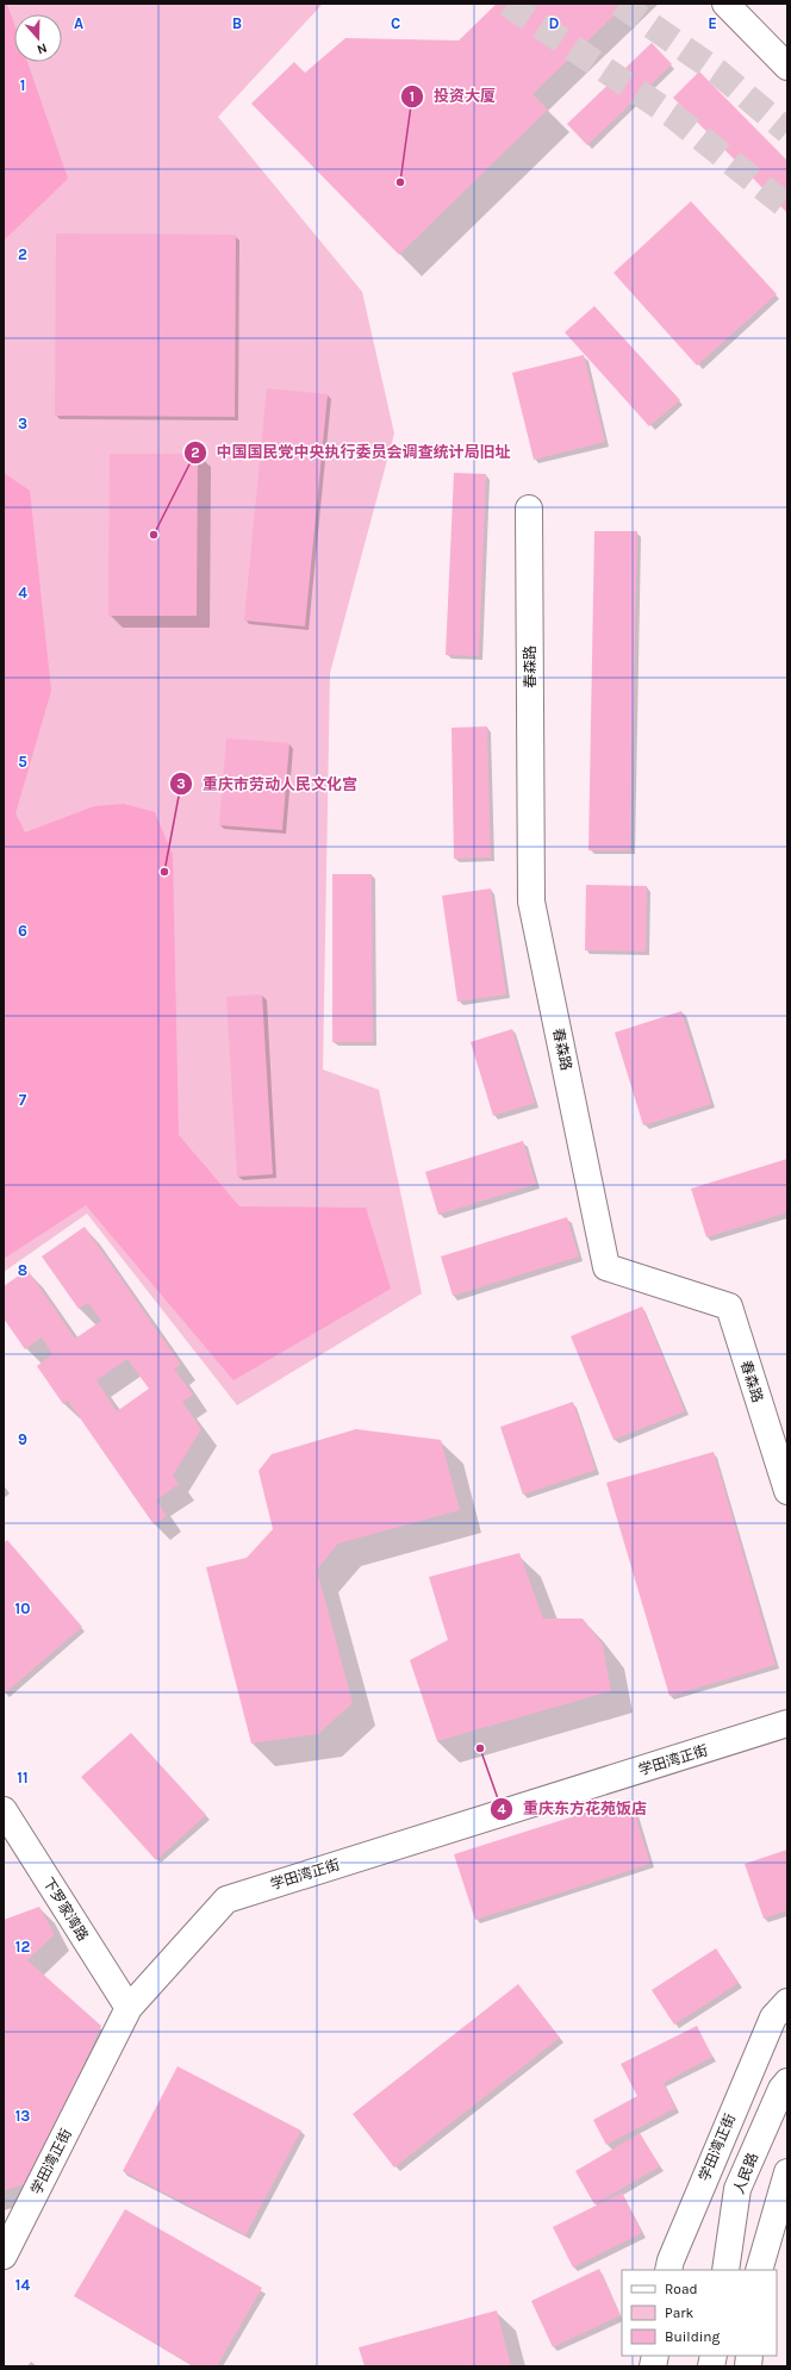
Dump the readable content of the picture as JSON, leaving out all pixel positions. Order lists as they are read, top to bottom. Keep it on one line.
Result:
{"streets":{"street":["春森路","学田湾正街","下罗家湾路","人民路"]},"crossings":[["学田湾正街","下罗家湾路"]],"places":["投资大厦","中国国民党中央执行委员会调查统计局旧址","重庆市劳动人民文化宫","重庆东方花苑饭店"],"legend":["Road","Park","Building"],"north":"bottom","grid":{"columns":["A","B","C","D","E"],"rows":["1","2","3","4","5","6","7","8","9","10","11","12","13","14"]}}
